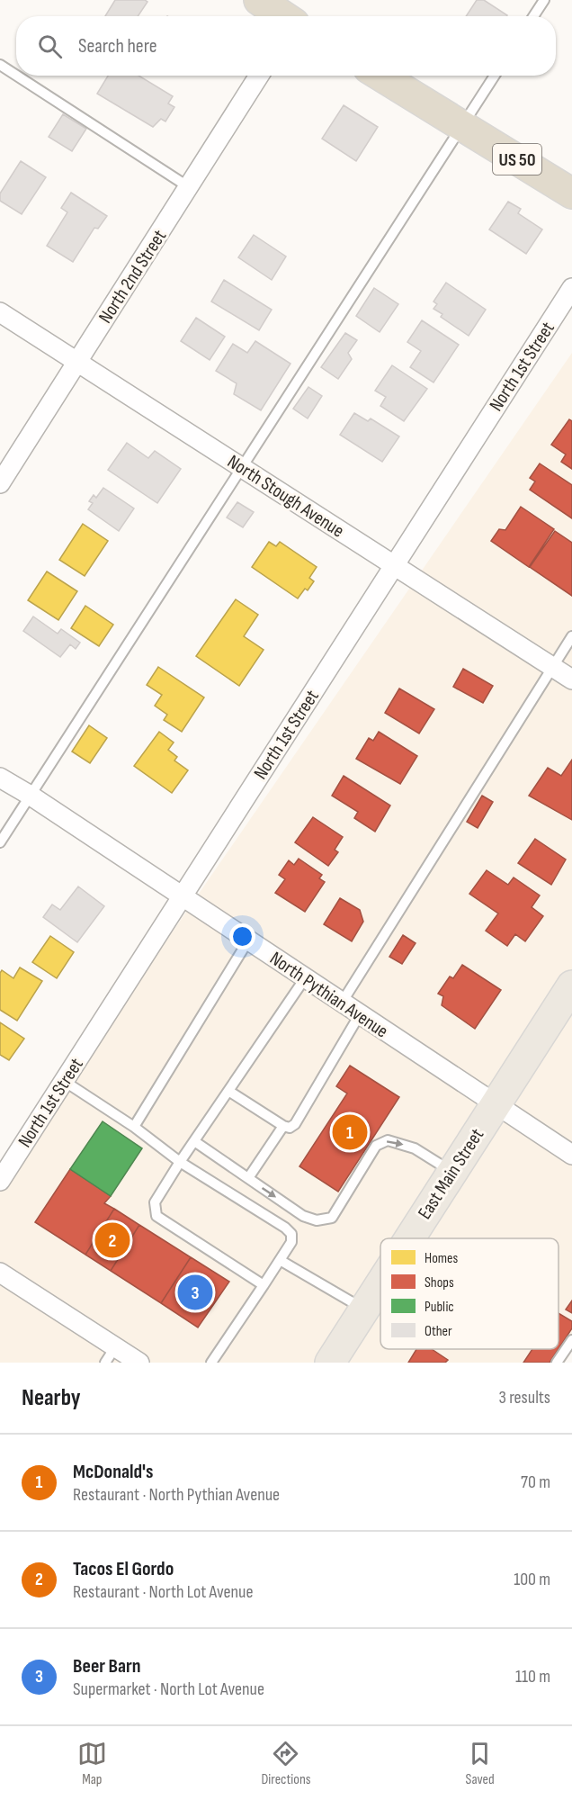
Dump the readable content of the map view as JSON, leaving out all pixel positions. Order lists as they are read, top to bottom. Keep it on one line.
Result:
{"streets":{"highway":["US 50"],"main road":["East Main Street"],"street":["North 2nd Street","North 1st Street","North Stough Avenue","North Pythian Avenue"]},"crossings":[["North 2nd Street","North Stough Avenue"],["North 1st Street","North Stough Avenue"],["North 1st Street","North Pythian Avenue"],["North Pythian Avenue","East Main Street"]],"legend":["Homes","Shops","Public","Other"],"page":{"search":"Search here","pins":["1","2","3"],"heading":["Nearby","3 results"],"list":[{"mark":"1","name":"McDonald's","note":"Restaurant · North Pythian Avenue","value":"70 m"},{"mark":"2","name":"Tacos El Gordo","note":"Restaurant · North Lot Avenue","value":"100 m"},{"mark":"3","name":"Beer Barn","note":"Supermarket · North Lot Avenue","value":"110 m"}],"nav":["Map","Directions","Saved"]}}
